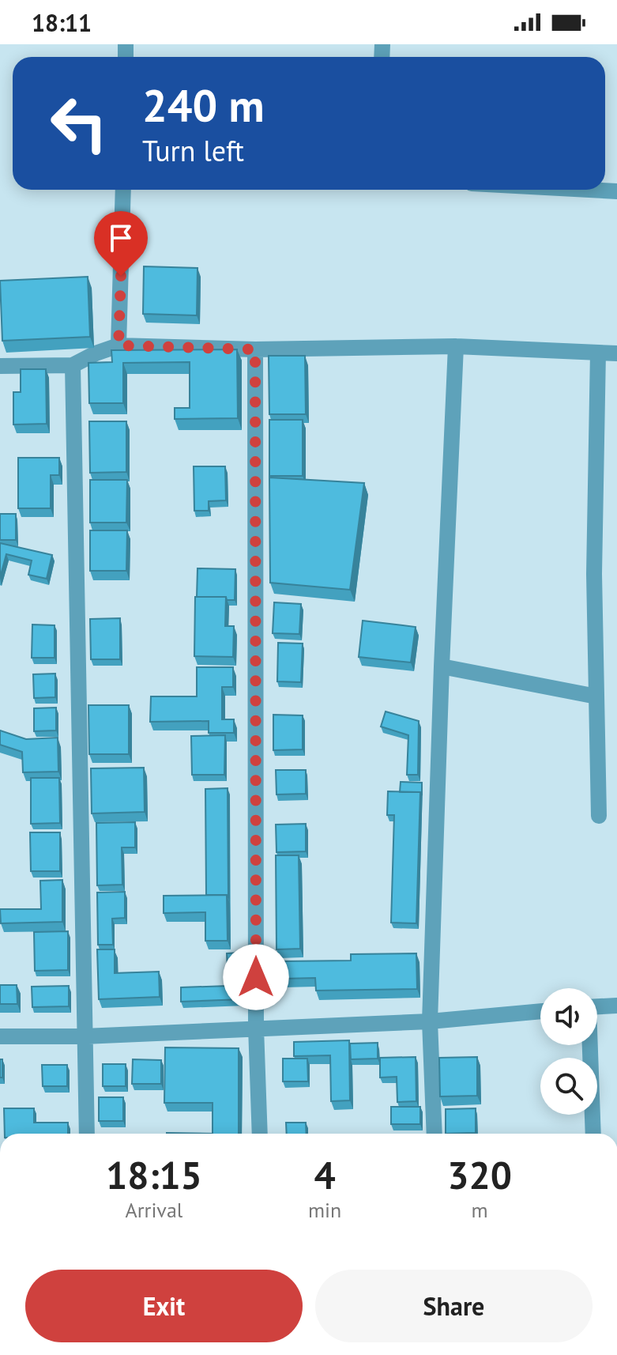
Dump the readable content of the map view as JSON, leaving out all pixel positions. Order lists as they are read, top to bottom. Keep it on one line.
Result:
{"page":{"status":"18:11","turn":["240 m","Turn left"],"eta":["18:15","Arrival","4","min","320","m"],"buttons":["Exit","Share"]}}
